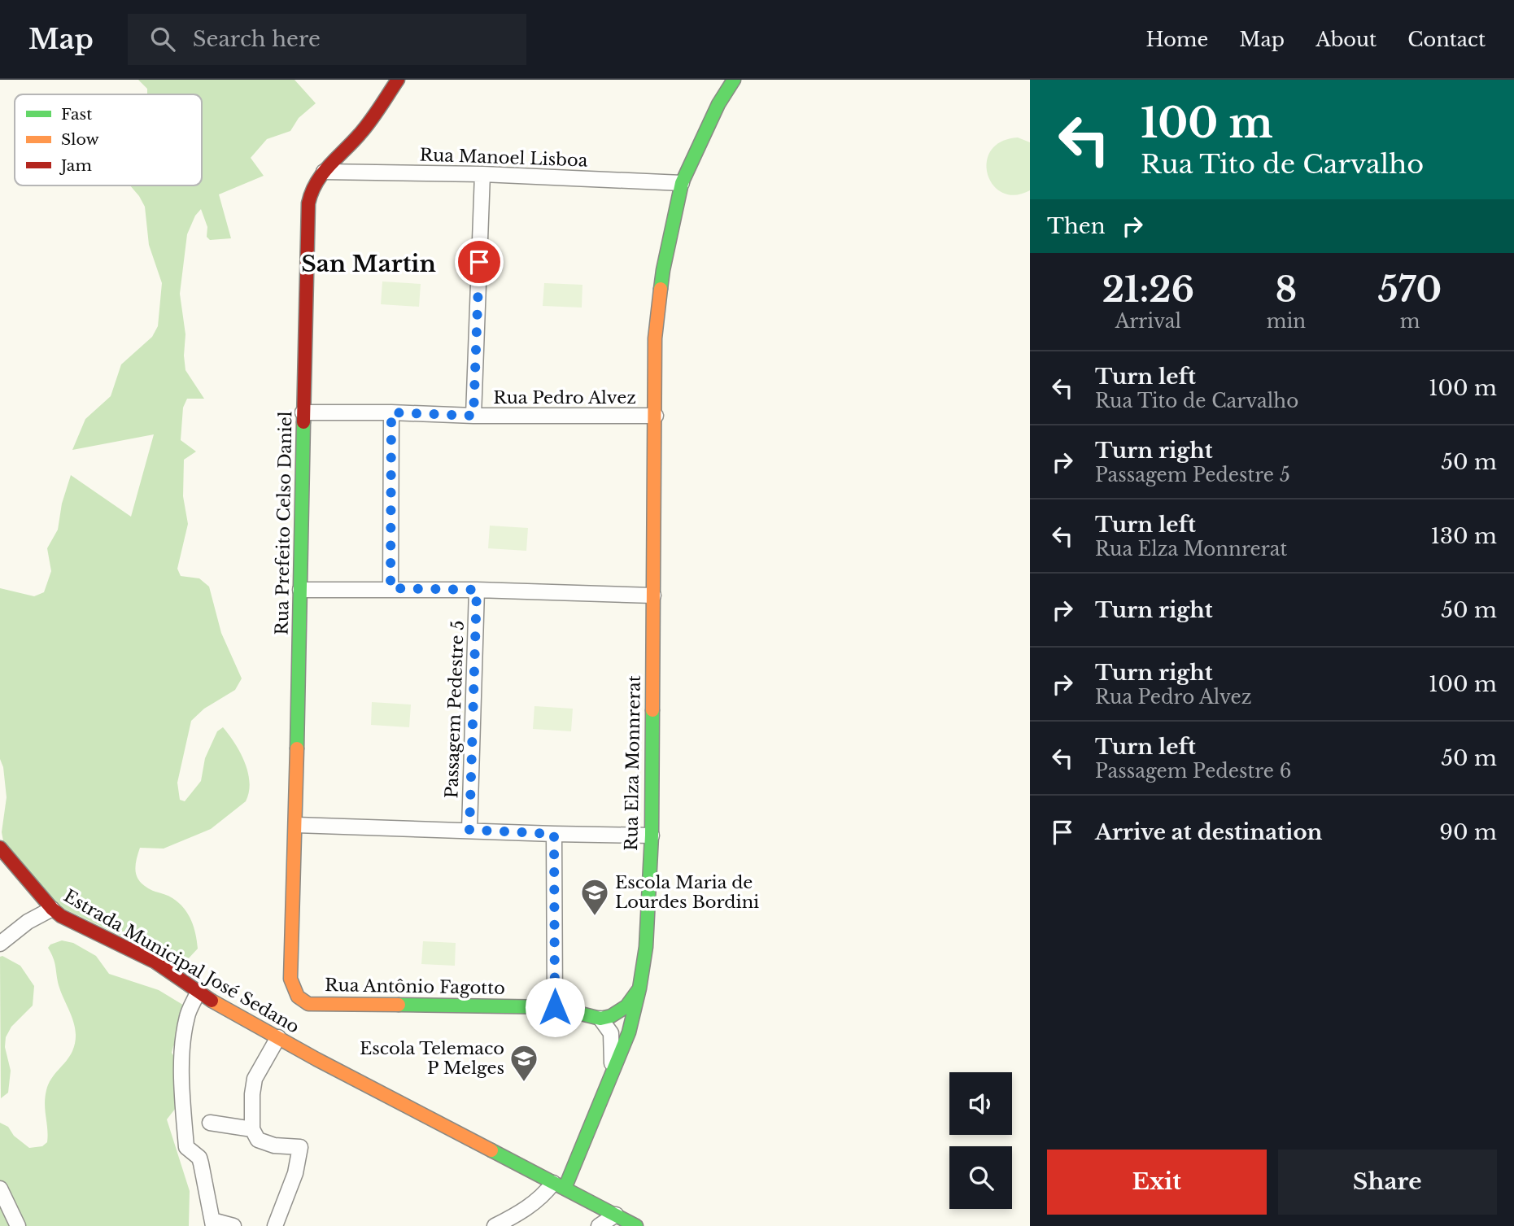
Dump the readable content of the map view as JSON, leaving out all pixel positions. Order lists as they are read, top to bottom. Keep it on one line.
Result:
{"streets":{"street":["Rua Manoel Lisboa","Rua Pedro Alvez","Rua Prefeito Celso Daniel","Passagem Pedestre 5","Rua Elza Monnrerat","Estrada Municipal José Sedano","Rua Antônio Fagotto"]},"crossings":[["Rua Manoel Lisboa","Rua Prefeito Celso Daniel"],["Rua Manoel Lisboa","Rua Elza Monnrerat"],["Rua Pedro Alvez","Rua Prefeito Celso Daniel"],["Rua Pedro Alvez","Rua Elza Monnrerat"],["Rua Prefeito Celso Daniel","Rua Antônio Fagotto"],["Rua Elza Monnrerat","Estrada Municipal José Sedano"]],"districts":["San Martin"],"places":{"school or university":["Escola Maria de Lourdes Bordini","Escola Telemaco P Melges"]},"legend":["Fast","Slow","Jam"],"page":{"header":"Map","search":"Search here","nav":["Home","Map","About","Contact"],"turn":["100 m","Rua Tito de Carvalho"],"then":"Then","eta":["21:26","Arrival","8","min","570","m"],"list":[{"name":"Turn left","note":"Rua Tito de Carvalho","value":"100 m"},{"name":"Turn right","note":"Passagem Pedestre 5","value":"50 m"},{"name":"Turn left","note":"Rua Elza Monnrerat","value":"130 m"},{"name":"Turn right","value":"50 m"},{"name":"Turn right","note":"Rua Pedro Alvez","value":"100 m"},{"name":"Turn left","note":"Passagem Pedestre 6","value":"50 m"},{"name":"Arrive at destination","value":"90 m"}],"buttons":["Exit","Share"]}}
